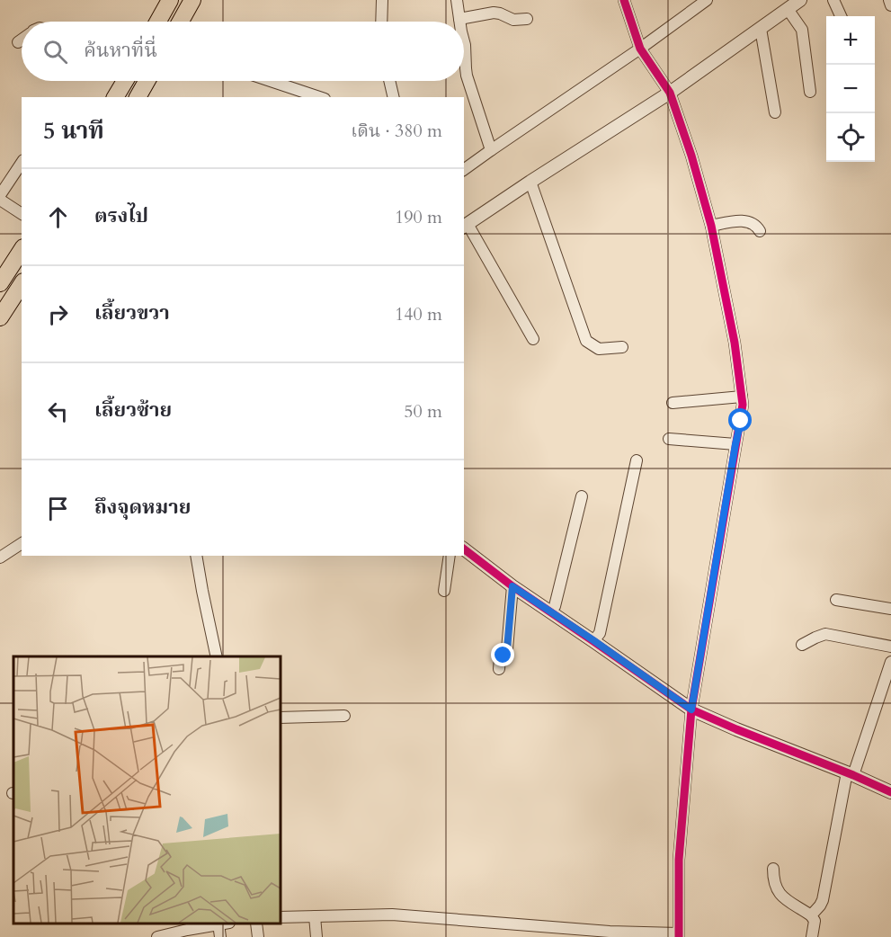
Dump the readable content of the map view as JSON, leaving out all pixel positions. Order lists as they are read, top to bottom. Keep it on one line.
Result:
{"page":{"map_buttons":["+","−"],"search":"ค้นหาที่นี่","heading":["5 นาที","เดิน · 380 m"],"list":[["ตรงไป","190 m"],["เลี้ยวขวา","140 m"],["เลี้ยวซ้าย","50 m"],"ถึงจุดหมาย"]}}
